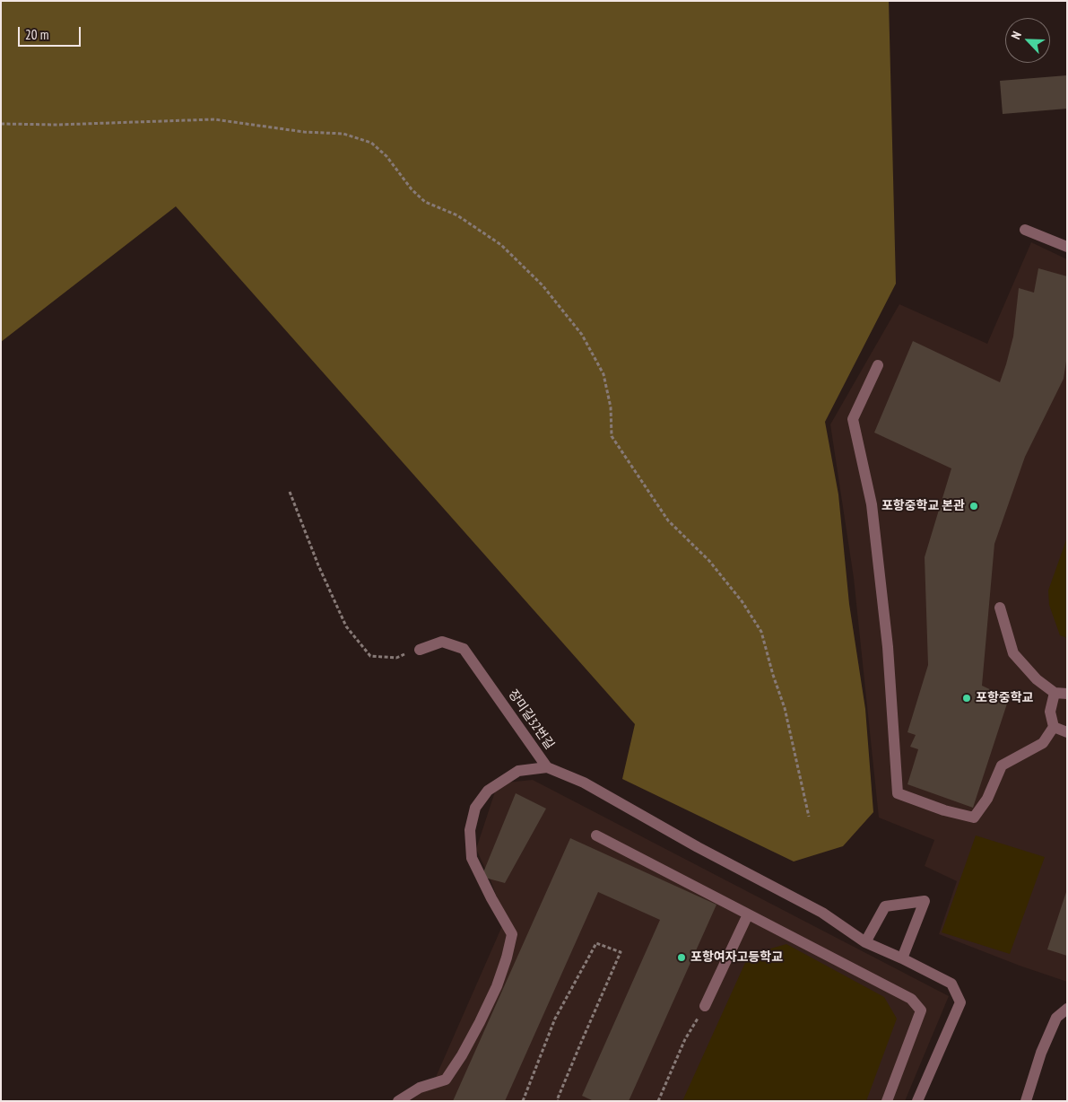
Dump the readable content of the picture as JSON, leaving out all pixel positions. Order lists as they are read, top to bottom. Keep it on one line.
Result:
{"streets":{"street":["장미길32번길"]},"places":["포항중학교 본관","포항중학교","포항여자고등학교"],"scale_bar":"20 m","north":"top left"}
